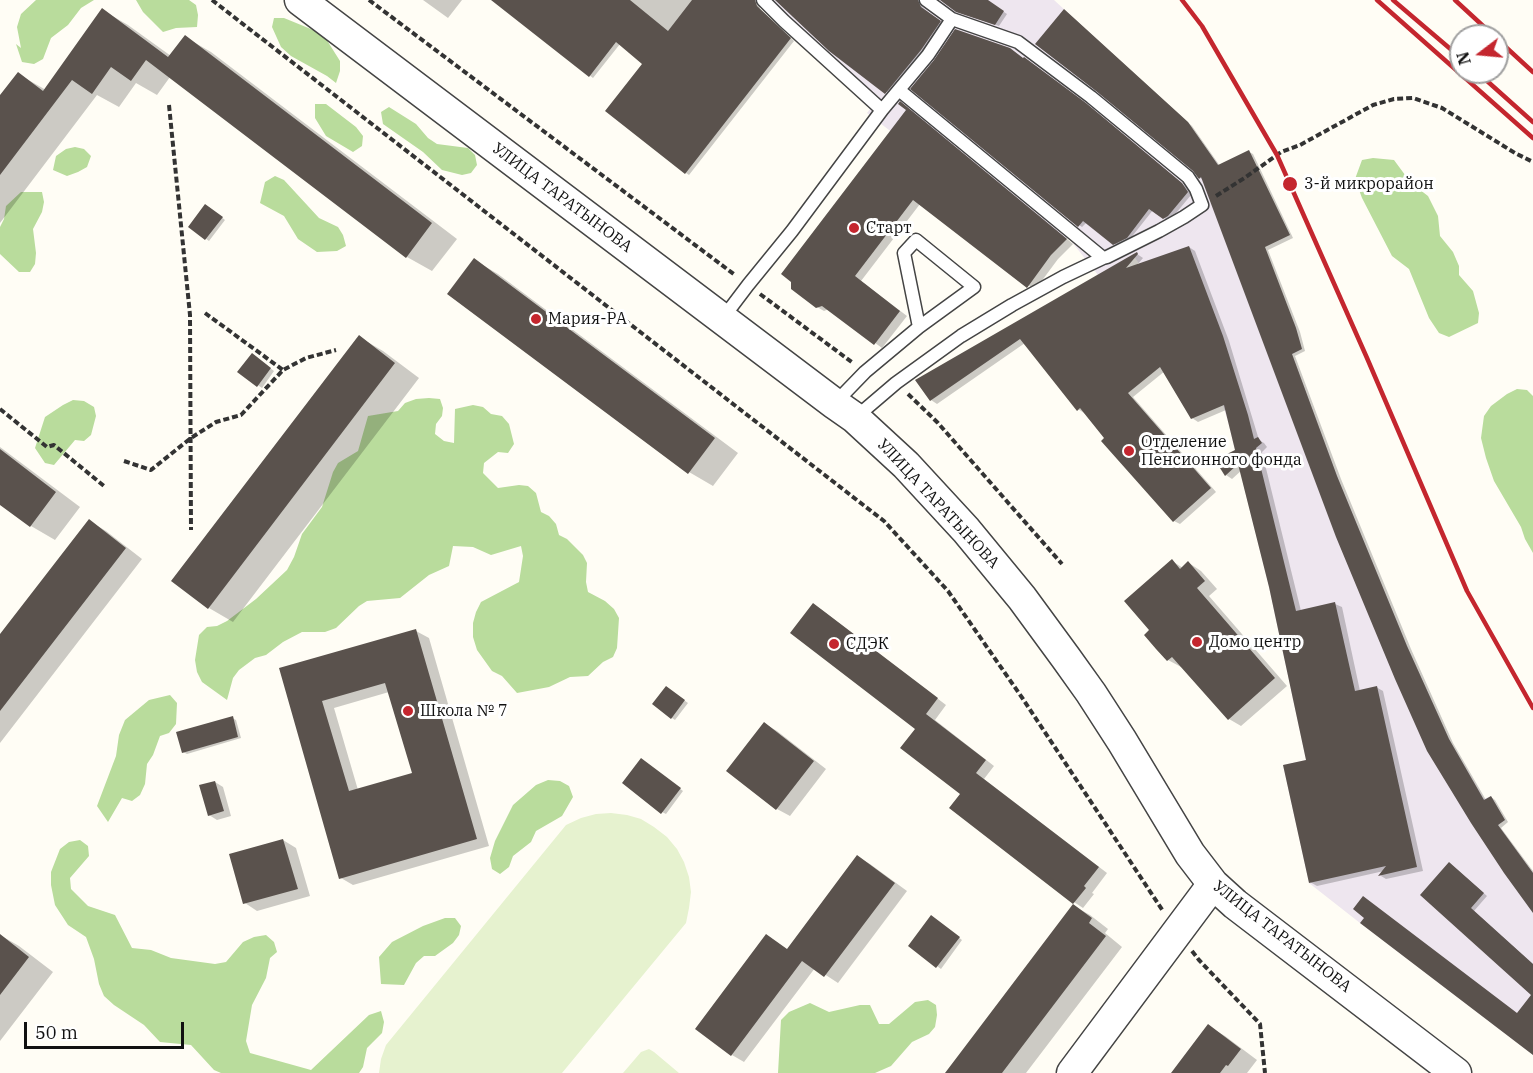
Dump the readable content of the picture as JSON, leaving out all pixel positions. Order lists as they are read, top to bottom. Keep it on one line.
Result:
{"streets":{"street":["УЛИЦА ТАРАТЫНОВА"]},"places":["3-й микрорайон","Старт","Мария-РА","Отделение Пенсионного фонда","Домо центр","СДЭК","Школа № 7"],"scale_bar":"50 m","north":"left"}
